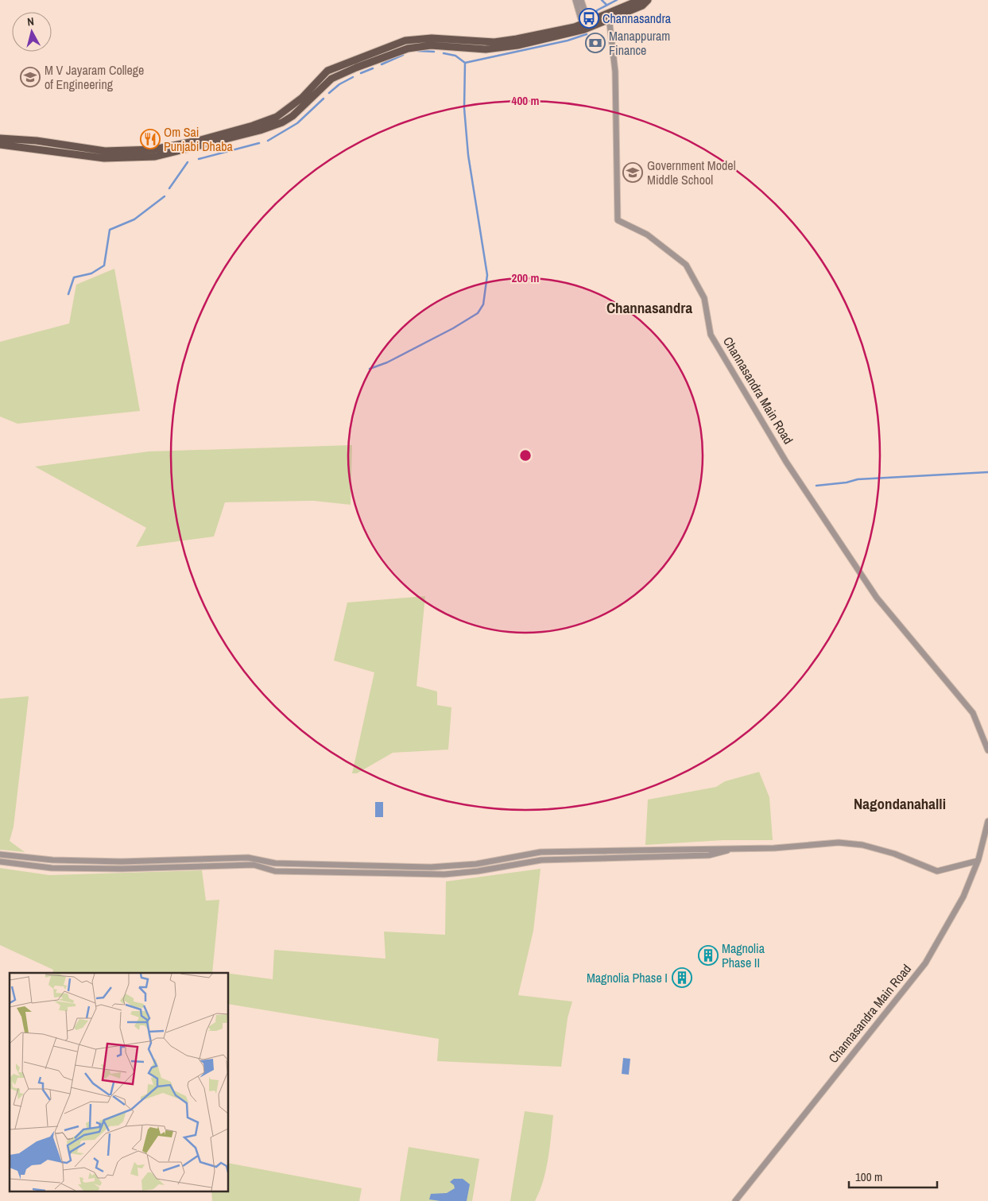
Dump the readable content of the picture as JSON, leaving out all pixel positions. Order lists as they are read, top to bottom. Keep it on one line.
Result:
{"streets":{"street":["Channasandra Main Road"]},"districts":["Channasandra","Nagondanahalli"],"places":{"bus stop":["Channasandra"],"bank":["Manappuram Finance"],"school or university":["M V Jayaram College of Engineering","Government Model Middle School"],"restaurant":["Om Sai Punjabi Dhaba"],"building":["Magnolia Phase II","Magnolia Phase I"]},"scale_bar":"100 m","north":"top","rings":["400 m","200 m"]}
